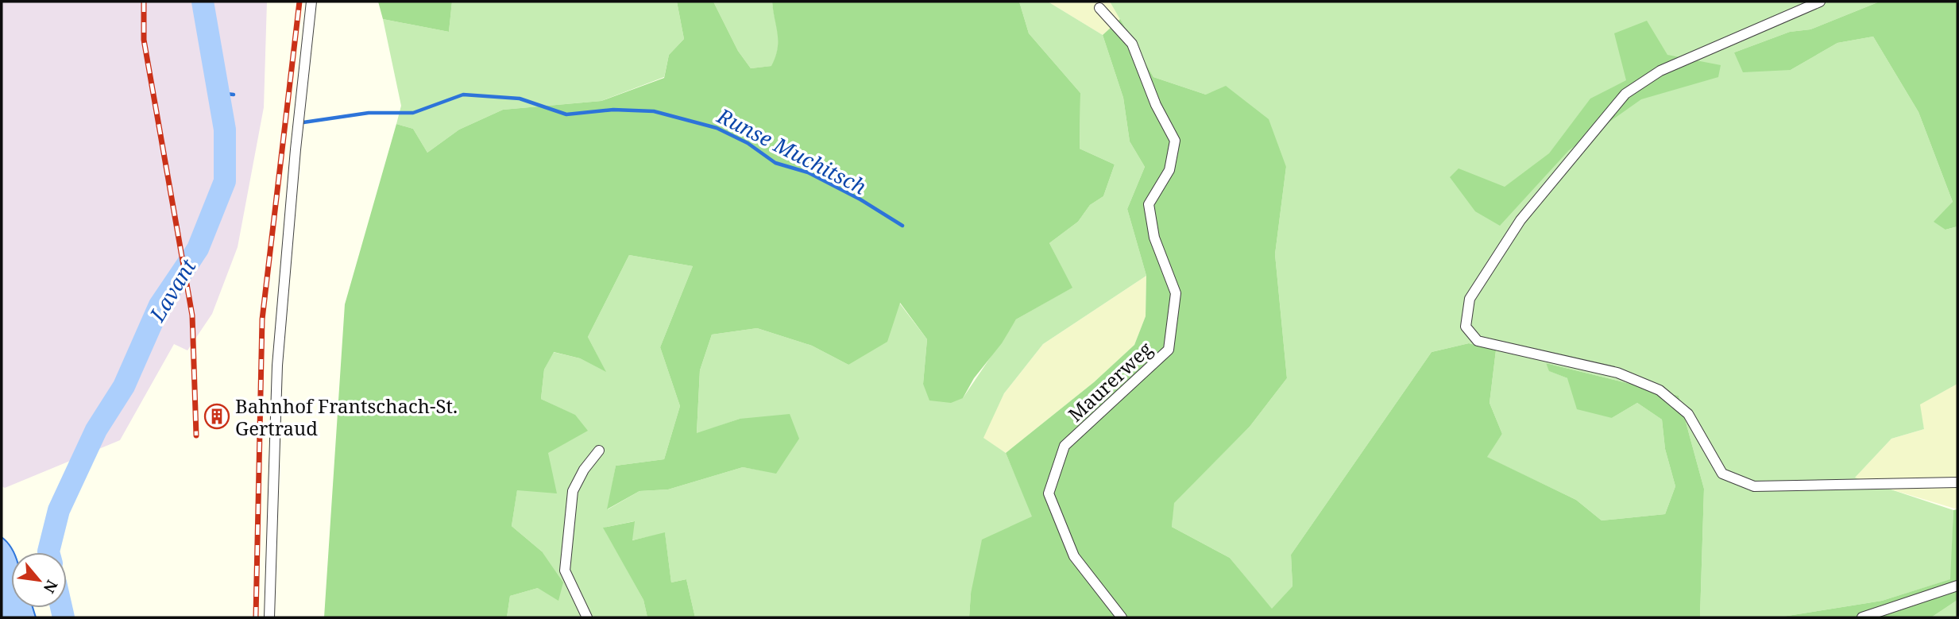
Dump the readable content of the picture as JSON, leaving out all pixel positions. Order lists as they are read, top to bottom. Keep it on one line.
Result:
{"streets":{"street":["Maurerweg"]},"water":["Runse Muchitsch","Lavant"],"places":{"building":["Bahnhof Frantschach-St. Gertraud"]},"north":"bottom right"}
